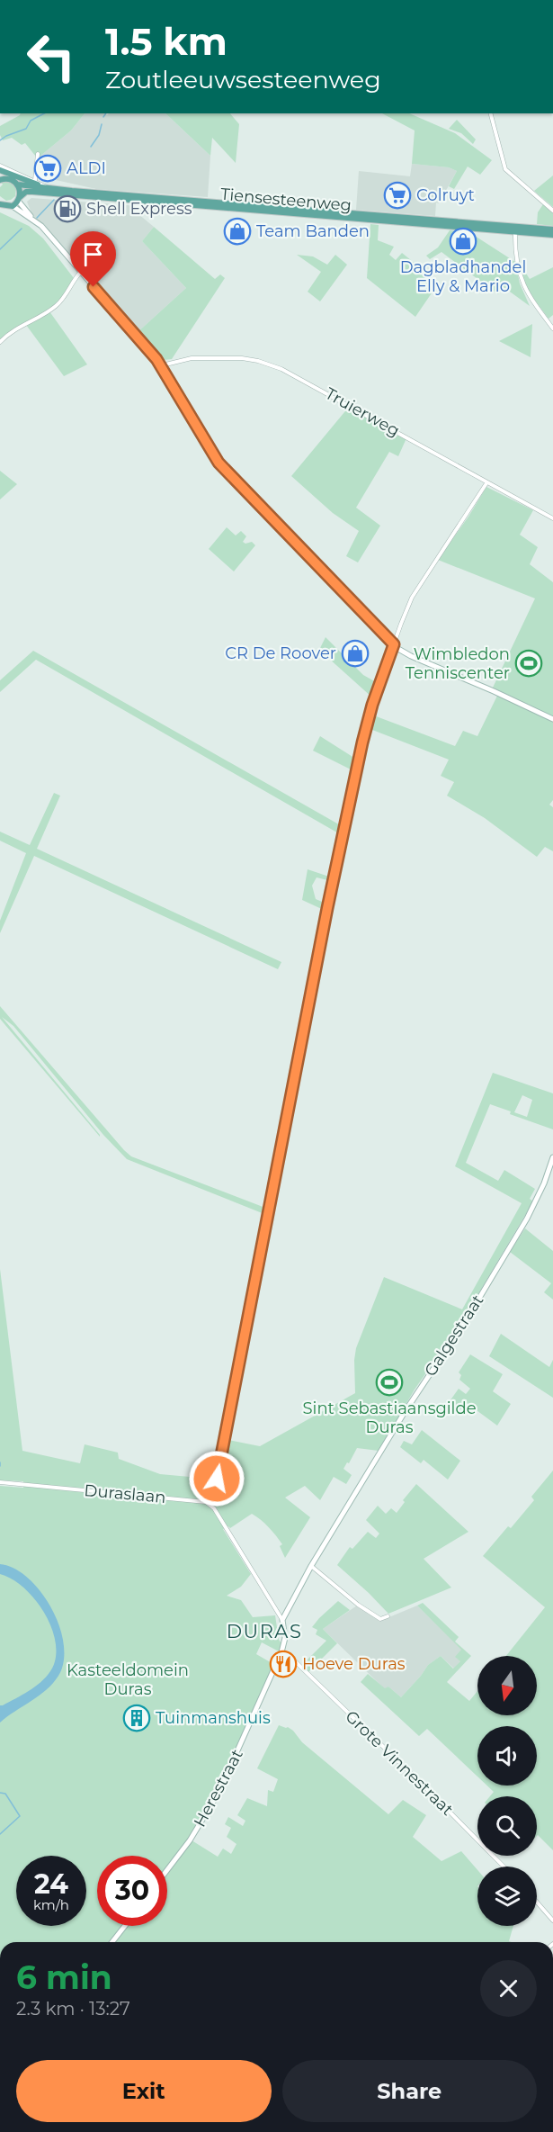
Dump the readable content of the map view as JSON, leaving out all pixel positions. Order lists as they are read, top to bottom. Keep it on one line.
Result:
{"streets":{"main road":["Tiensesteenweg"],"street":["Truierweg","Galgestraat","Duraslaan","Grote Vinnestraat","Herestraat"]},"crossings":[["Grote Vinnestraat","Herestraat"]],"districts":["DURAS"],"parks":["Kasteeldomein Duras"],"places":{"supermarket":["ALDI","Colruyt"],"fuel station":["Shell Express"],"shop":["Team Banden","Dagbladhandel Elly & Mario","CR De Roover"],"sports":["Wimbledon Tenniscenter","Sint Sebastiaansgilde Duras"],"restaurant":["Hoeve Duras"],"building":["Tuinmanshuis"]},"north":"bottom","page":{"turn":["1.5 km","Zoutleeuwsesteenweg"],"speed":"24 km/h","limit":"30","heading":["6 min","2.3 km · 13:27"],"buttons":["Exit","Share"]}}
